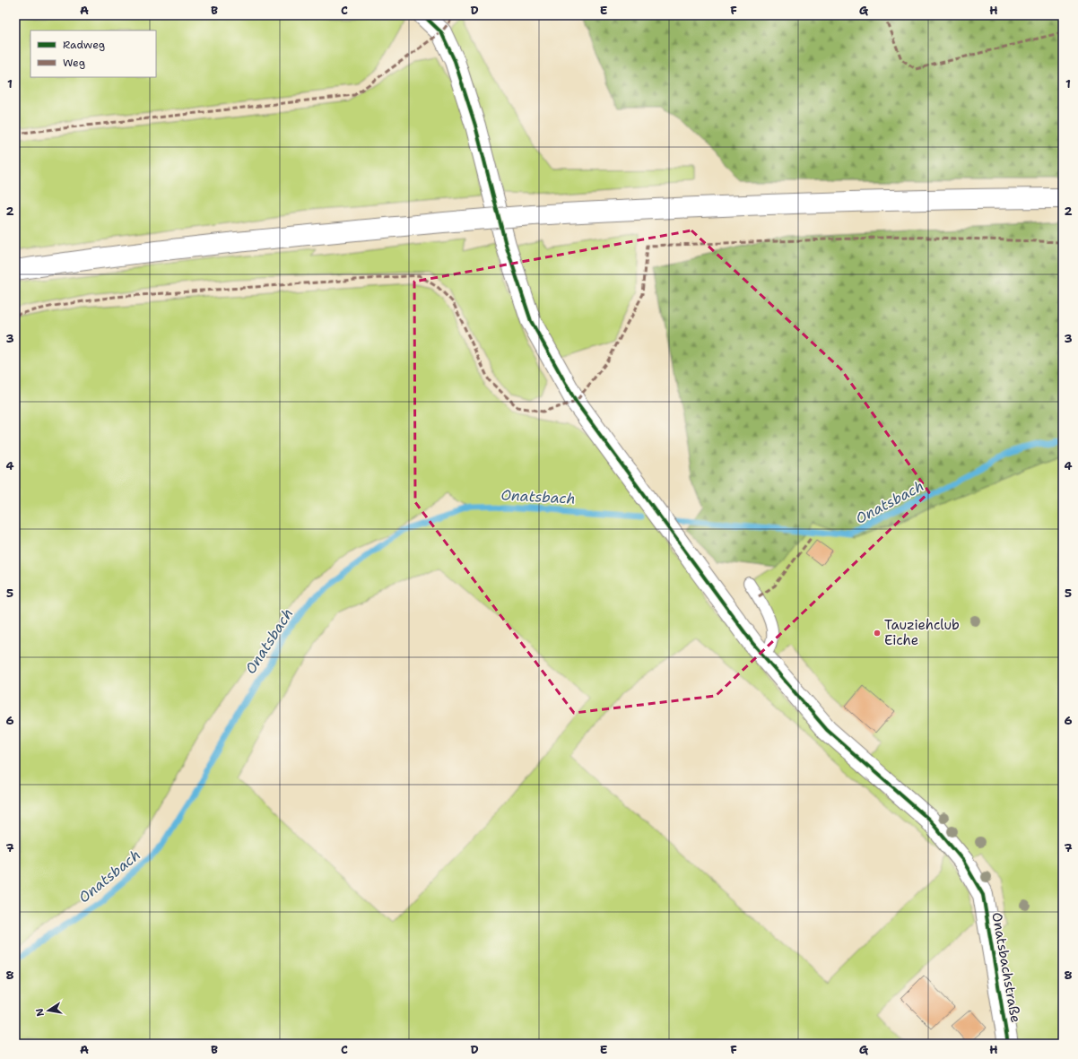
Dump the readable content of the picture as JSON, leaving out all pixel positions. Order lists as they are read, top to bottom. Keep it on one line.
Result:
{"streets":{"street":["Onatsbachstraße"]},"water":["Onatsbach"],"places":["Tauziehclub Eiche"],"legend":["Radweg","Weg"],"north":"left","grid":{"columns":["A","B","C","D","E","F","G","H"],"rows":["1","2","3","4","5","6","7","8"]}}
